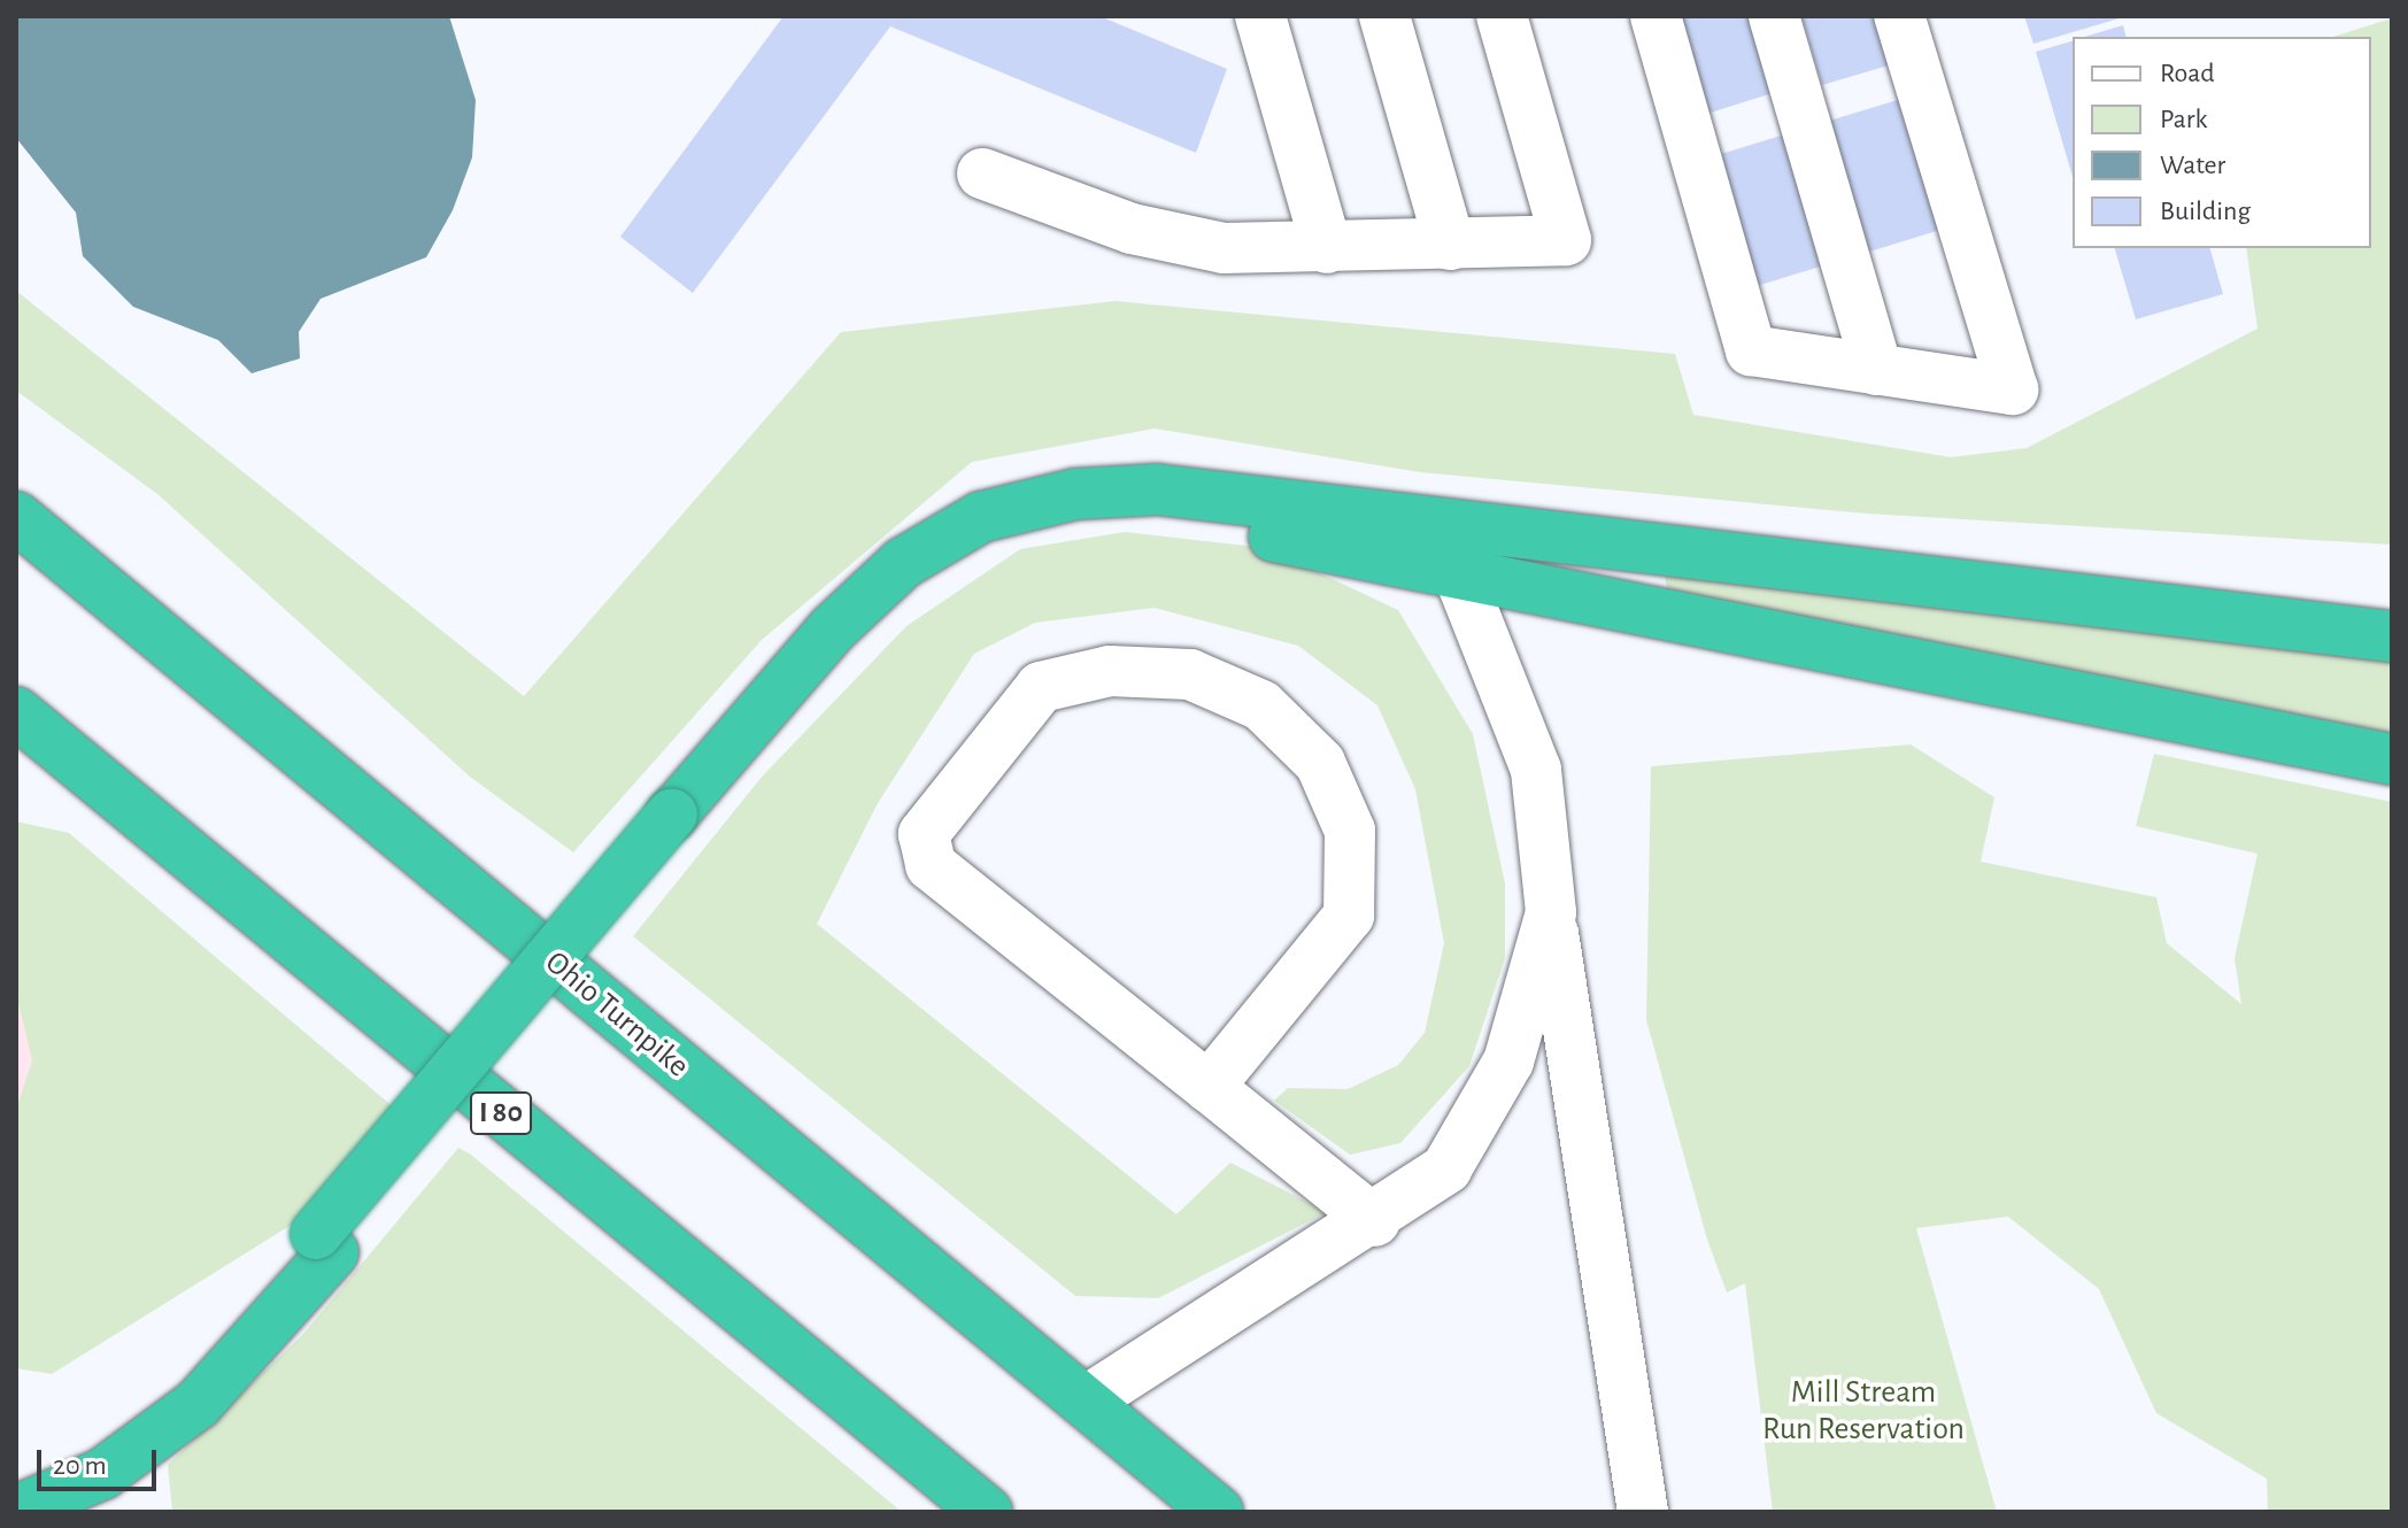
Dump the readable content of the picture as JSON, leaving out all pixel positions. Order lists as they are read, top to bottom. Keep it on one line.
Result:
{"streets":{"highway":["Ohio Turnpike","I 80"]},"parks":["Mill Stream Run Reservation"],"legend":["Road","Park","Water","Building"],"scale_bar":"20 m"}
